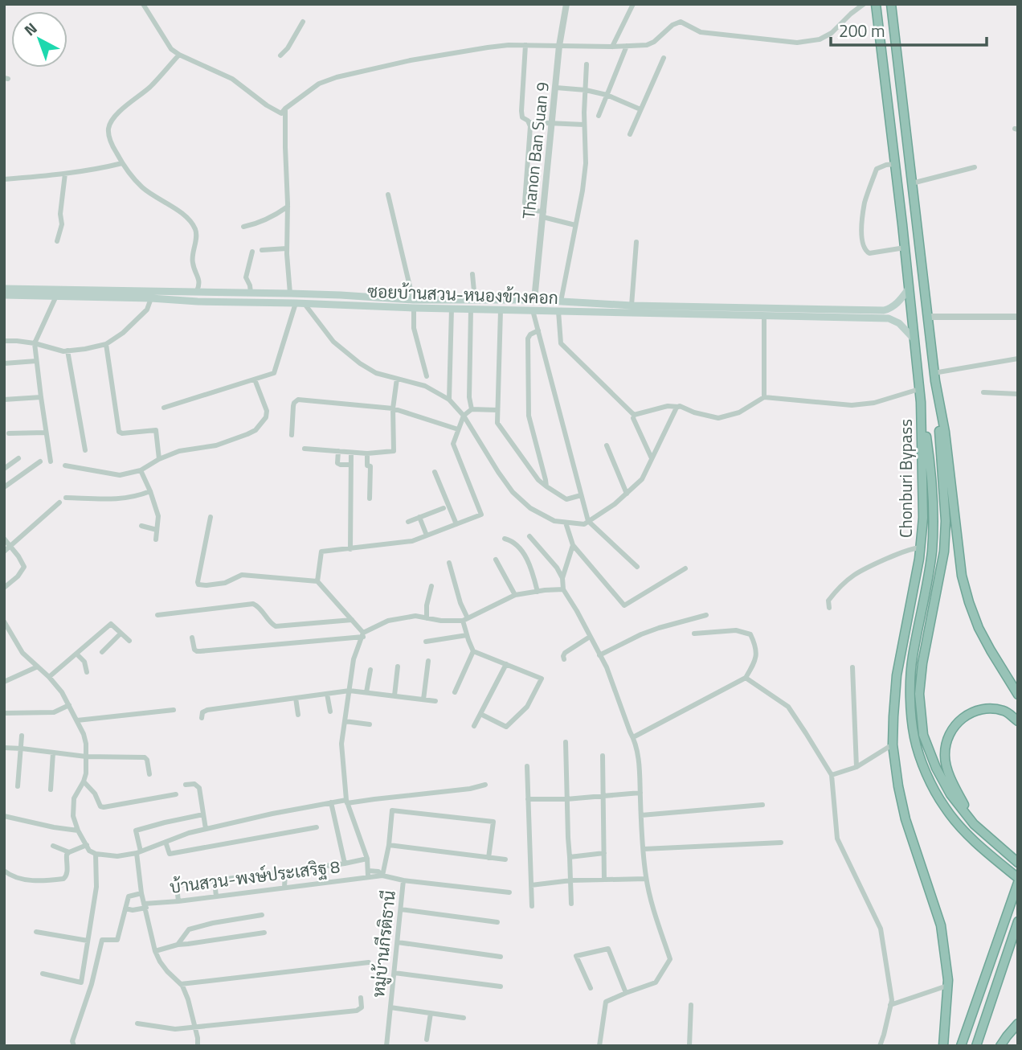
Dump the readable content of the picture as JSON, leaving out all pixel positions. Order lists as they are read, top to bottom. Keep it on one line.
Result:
{"streets":{"highway":["Chonburi Bypass"],"main road":["ซอยบ้านสวน-หนองข้างคอก"],"street":["Thanon Ban Suan 9","บ้านสวน-พงษ์ประเสริฐ 8","หมู่บ้านกีรติธานี"]},"crossings":[["Thanon Ban Suan 9","ซอยบ้านสวน-หนองข้างคอก"],["ซอยบ้านสวน-หนองข้างคอก","Chonburi Bypass"],["บ้านสวน-พงษ์ประเสริฐ 8","หมู่บ้านกีรติธานี"]],"scale_bar":"200 m","north":"top left"}
